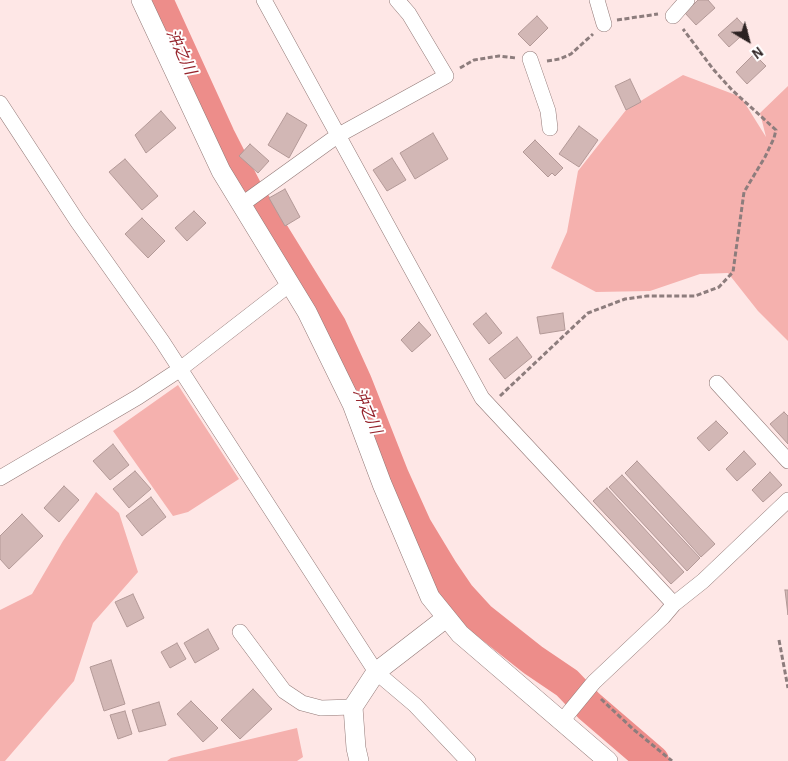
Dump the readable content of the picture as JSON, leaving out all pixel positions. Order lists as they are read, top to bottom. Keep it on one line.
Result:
{"water":["沖之川"],"north":"bottom right"}
